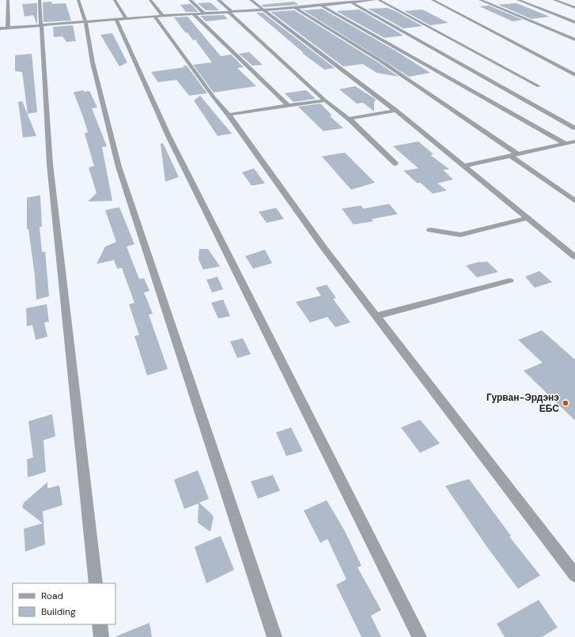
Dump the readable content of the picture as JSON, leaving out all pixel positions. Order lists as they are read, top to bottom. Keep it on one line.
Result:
{"places":["Гурван-Эрдэнэ ЕБС"],"legend":["Road","Building"]}
